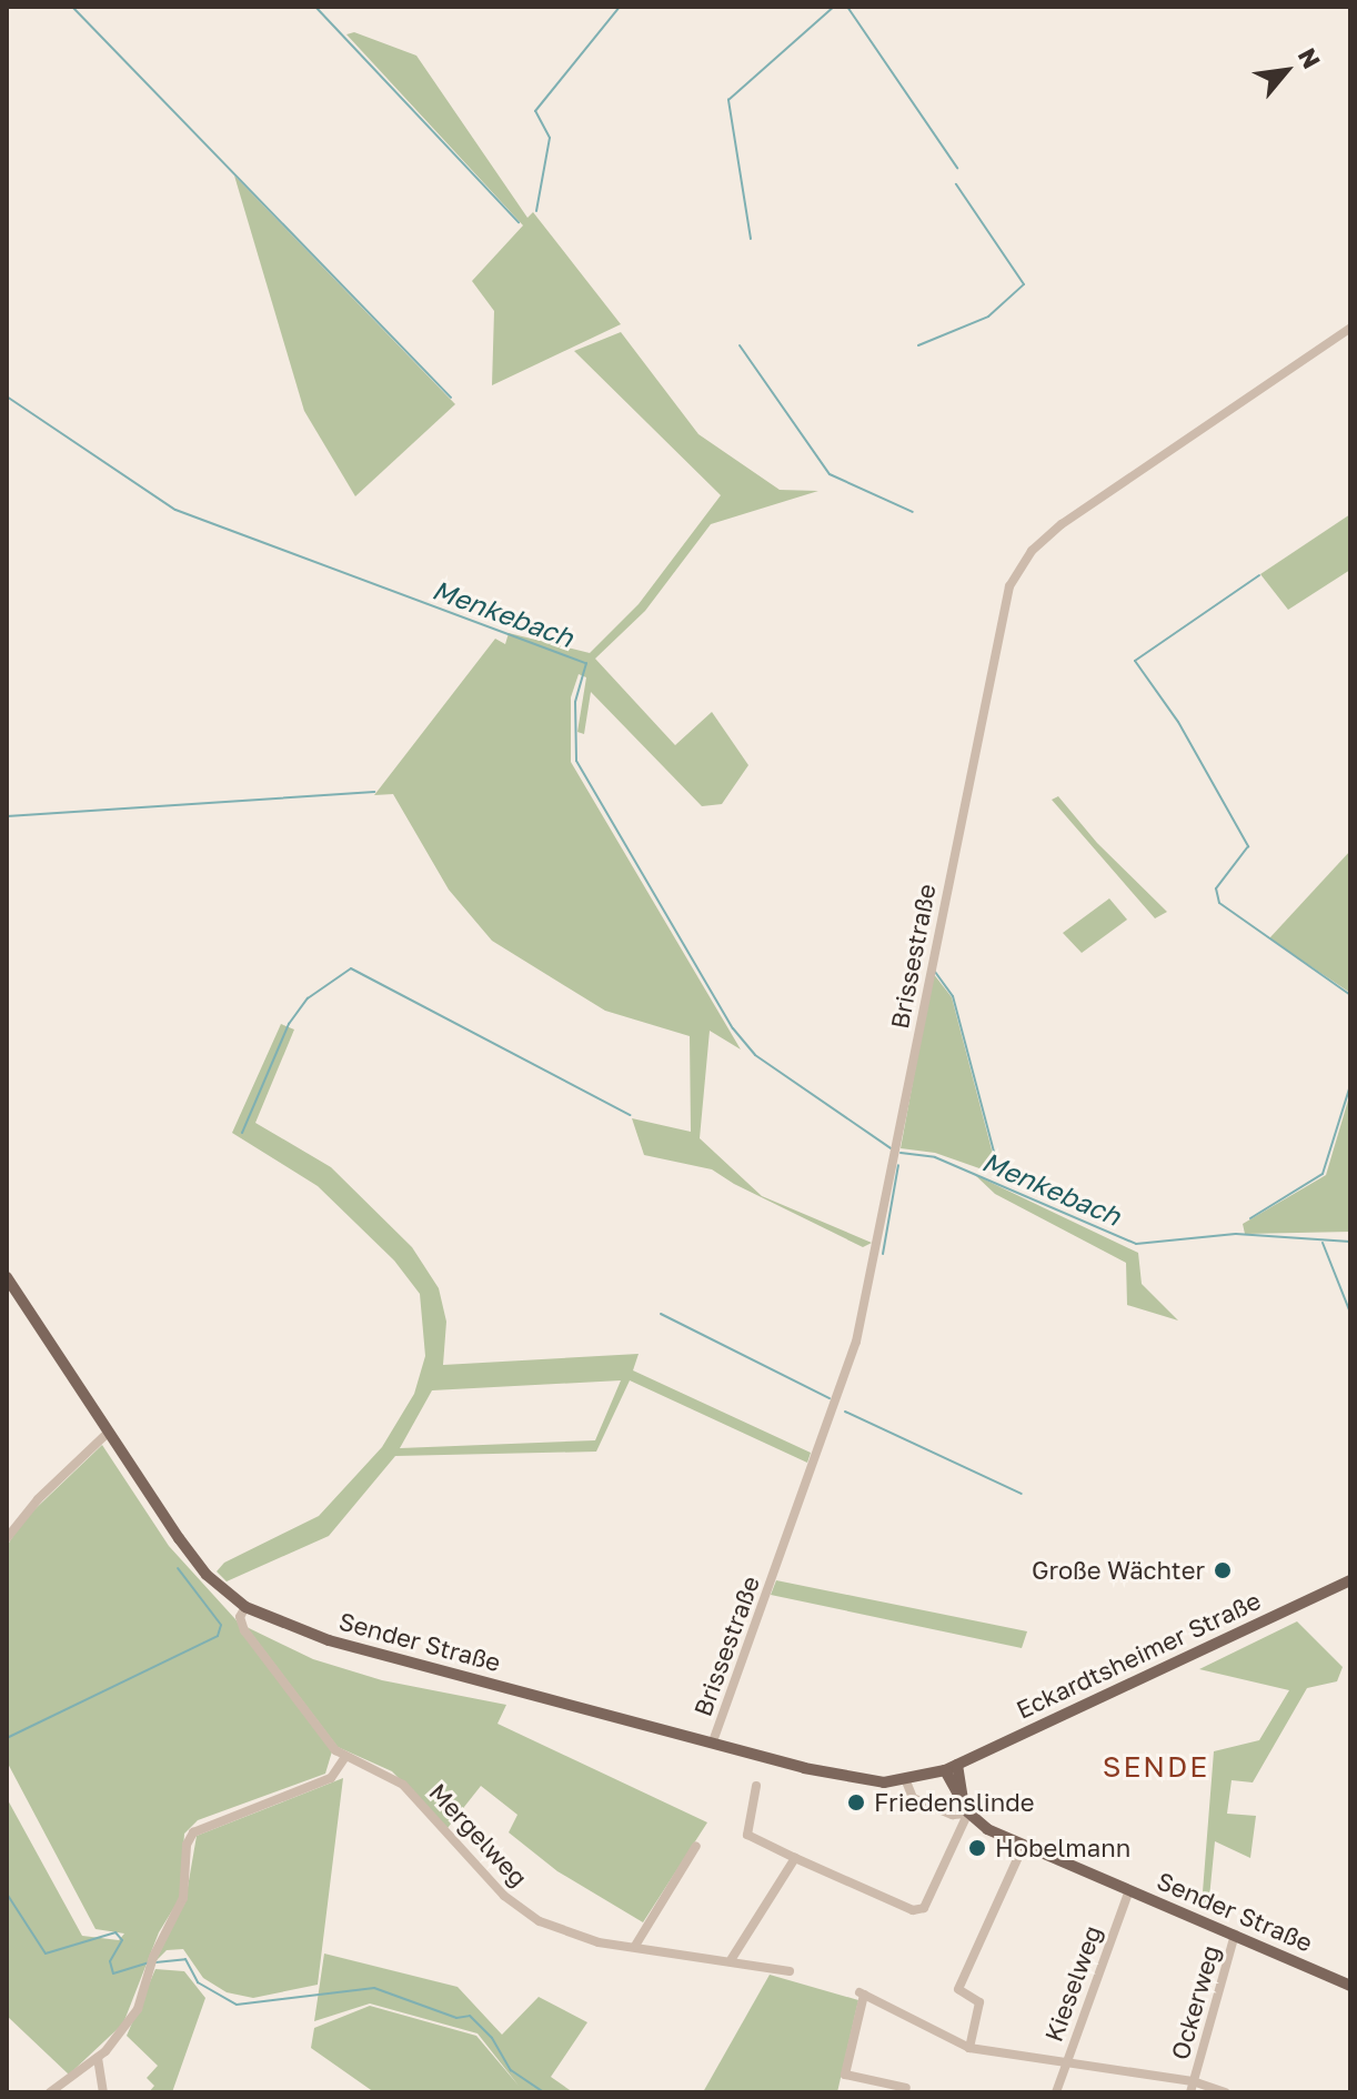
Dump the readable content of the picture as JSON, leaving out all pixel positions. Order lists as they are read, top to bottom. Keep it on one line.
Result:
{"streets":{"main road":["Sender Straße","Eckardtsheimer Straße"],"street":["Brissestraße","Mergelweg","Kieselweg","Ockerweg"]},"crossings":[["Brissestraße","Sender Straße"],["Sender Straße","Eckardtsheimer Straße"],["Sender Straße","Kieselweg"],["Sender Straße","Ockerweg"]],"districts":["SENDE"],"water":["Menkebach"],"places":["Große Wächter","Friedenslinde","Hobelmann"],"north":"top right"}
